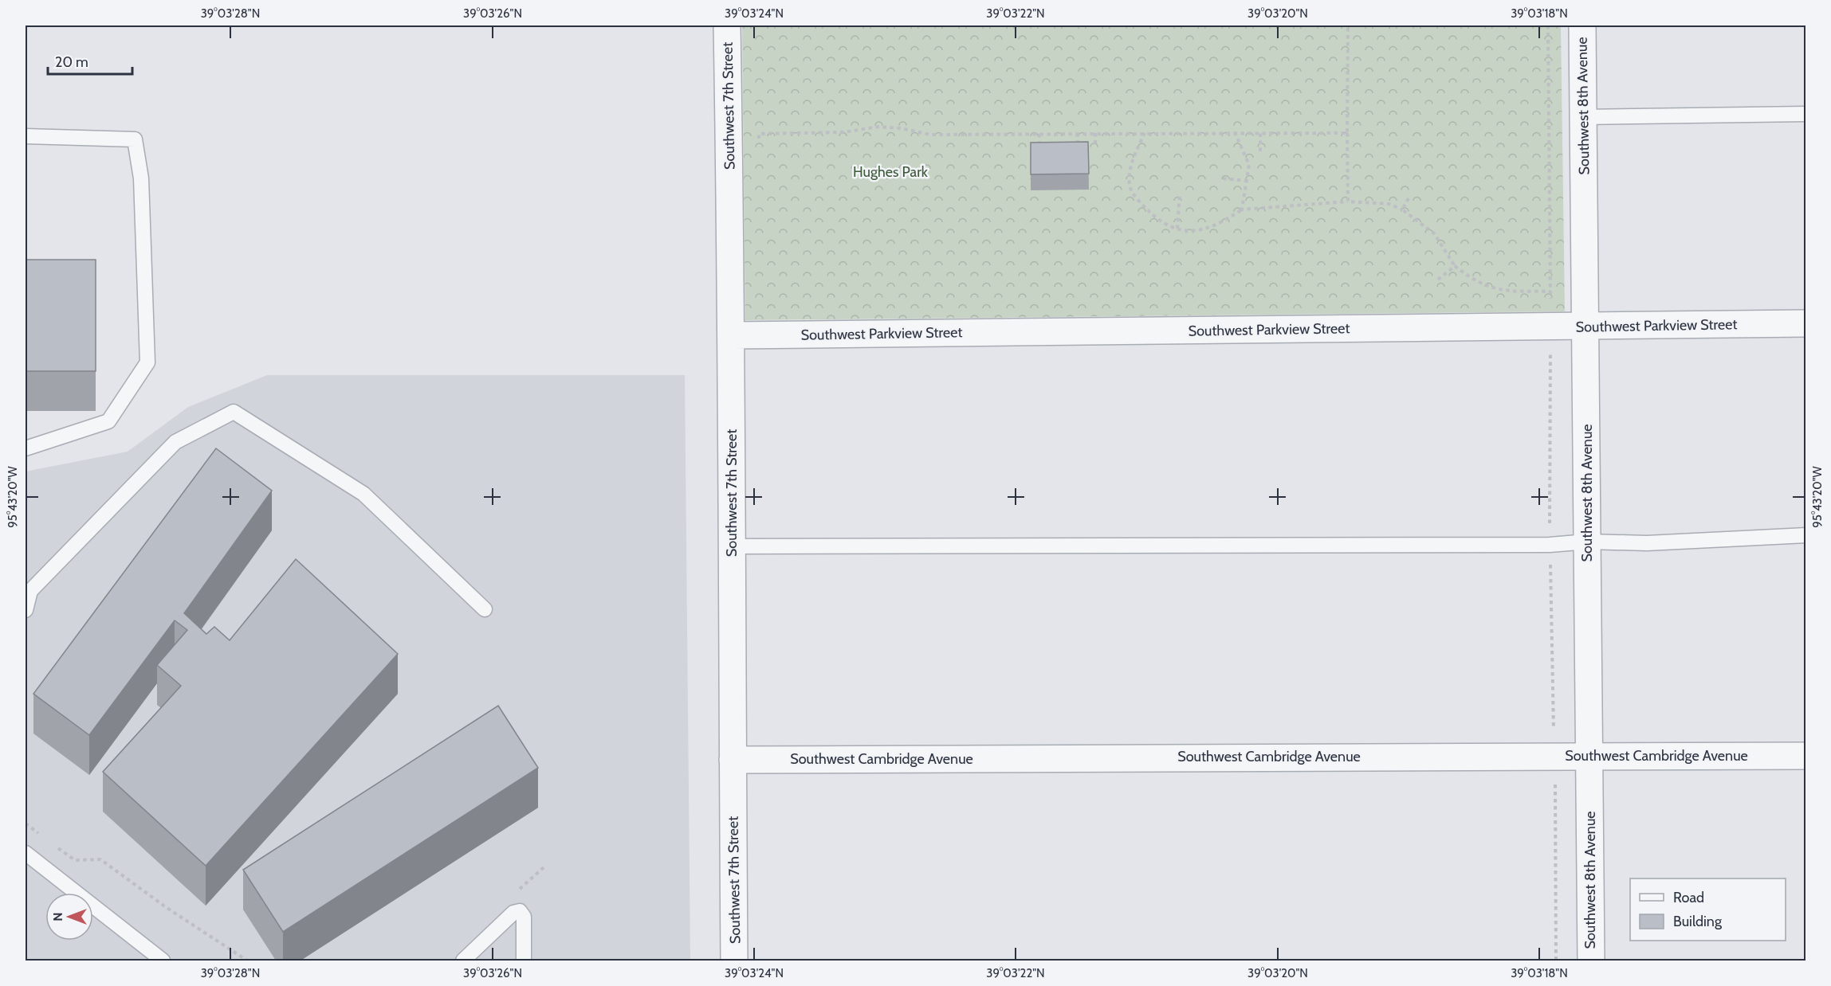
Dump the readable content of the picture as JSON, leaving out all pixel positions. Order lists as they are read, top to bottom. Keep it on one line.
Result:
{"streets":{"street":["Southwest 7th Street","Southwest 8th Avenue","Southwest Parkview Street","Southwest Cambridge Avenue"]},"crossings":[["Southwest 7th Street","Southwest Parkview Street"],["Southwest 7th Street","Southwest Cambridge Avenue"],["Southwest 8th Avenue","Southwest Parkview Street"],["Southwest 8th Avenue","Southwest Cambridge Avenue"]],"parks":["Hughes Park"],"legend":["Road","Building"],"scale_bar":"20 m","north":"left","coordinates":["39°03'28\"N","39°03'26\"N","39°03'24\"N","39°03'22\"N","39°03'20\"N","39°03'18\"N","95°43'20\"W"]}
